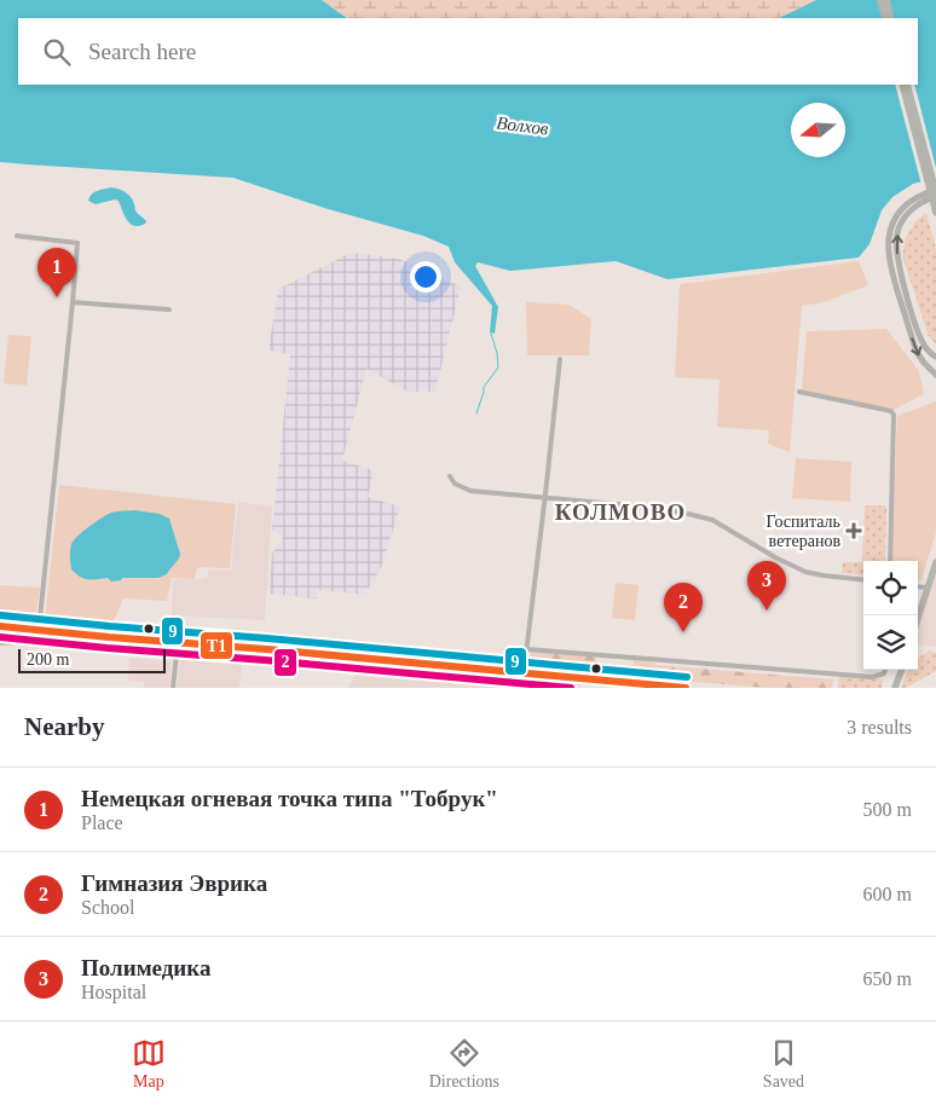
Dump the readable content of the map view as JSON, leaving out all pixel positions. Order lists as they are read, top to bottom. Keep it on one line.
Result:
{"districts":["КОЛМОВО"],"water":["Волхов"],"places":{"health":["Госпиталь ветеранов"]},"lines":["transit line 9","transit line Т1","transit line 2"],"scale_bar":"200 m","north":"left","page":{"search":"Search here","pins":["1","3","2"],"scale":"200 m","heading":["Nearby","3 results"],"list":[{"mark":"1","name":"Немецкая огневая точка типа \"Тобрук\"","note":"Place","value":"500 m"},{"mark":"2","name":"Гимназия Эврика","note":"School","value":"600 m"},{"mark":"3","name":"Полимедика","note":"Hospital","value":"650 m"}],"nav":["Map","Directions","Saved"]}}
